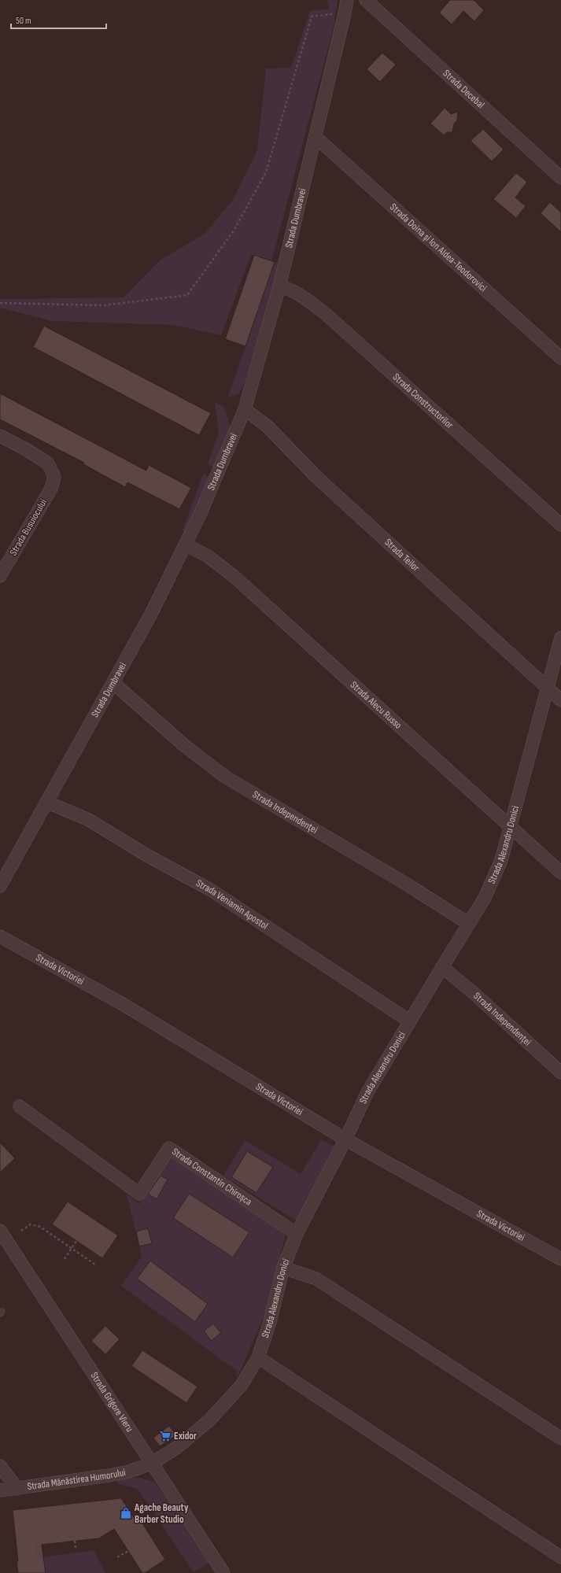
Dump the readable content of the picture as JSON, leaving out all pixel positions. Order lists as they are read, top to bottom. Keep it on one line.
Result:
{"streets":{"street":["Strada Decebal","Strada Dumbravei","Strada Doina și Ion Aldea-Teodorovici","Strada Constructorilor","Strada Busuiocului","Strada Teilor","Strada Alecu Russo","Strada Independenţei","Strada Alexandru Donici","Strada Veniamin Apostol","Strada Victoriei","Strada Independenței","Strada Constantin Chiroșca","Strada Grigore Vieru","Strada Mănăstirea Humorului"]},"crossings":[["Strada Dumbravei","Strada Doina și Ion Aldea-Teodorovici"],["Strada Dumbravei","Strada Constructorilor"],["Strada Dumbravei","Strada Teilor"],["Strada Dumbravei","Strada Alecu Russo"],["Strada Dumbravei","Strada Independenţei"],["Strada Dumbravei","Strada Veniamin Apostol"],["Strada Teilor","Strada Alexandru Donici"],["Strada Alecu Russo","Strada Alexandru Donici"],["Strada Independenţei","Strada Alexandru Donici"],["Strada Alexandru Donici","Strada Veniamin Apostol"],["Strada Alexandru Donici","Strada Victoriei"],["Strada Alexandru Donici","Strada Independenței"],["Strada Alexandru Donici","Strada Constantin Chiroșca"],["Strada Alexandru Donici","Strada Grigore Vieru"],["Strada Alexandru Donici","Strada Mănăstirea Humorului"],["Strada Grigore Vieru","Strada Mănăstirea Humorului"]],"places":{"supermarket":["Exidor"],"shop":["Agache Beauty Barber Studio"]},"scale_bar":"50 m"}
